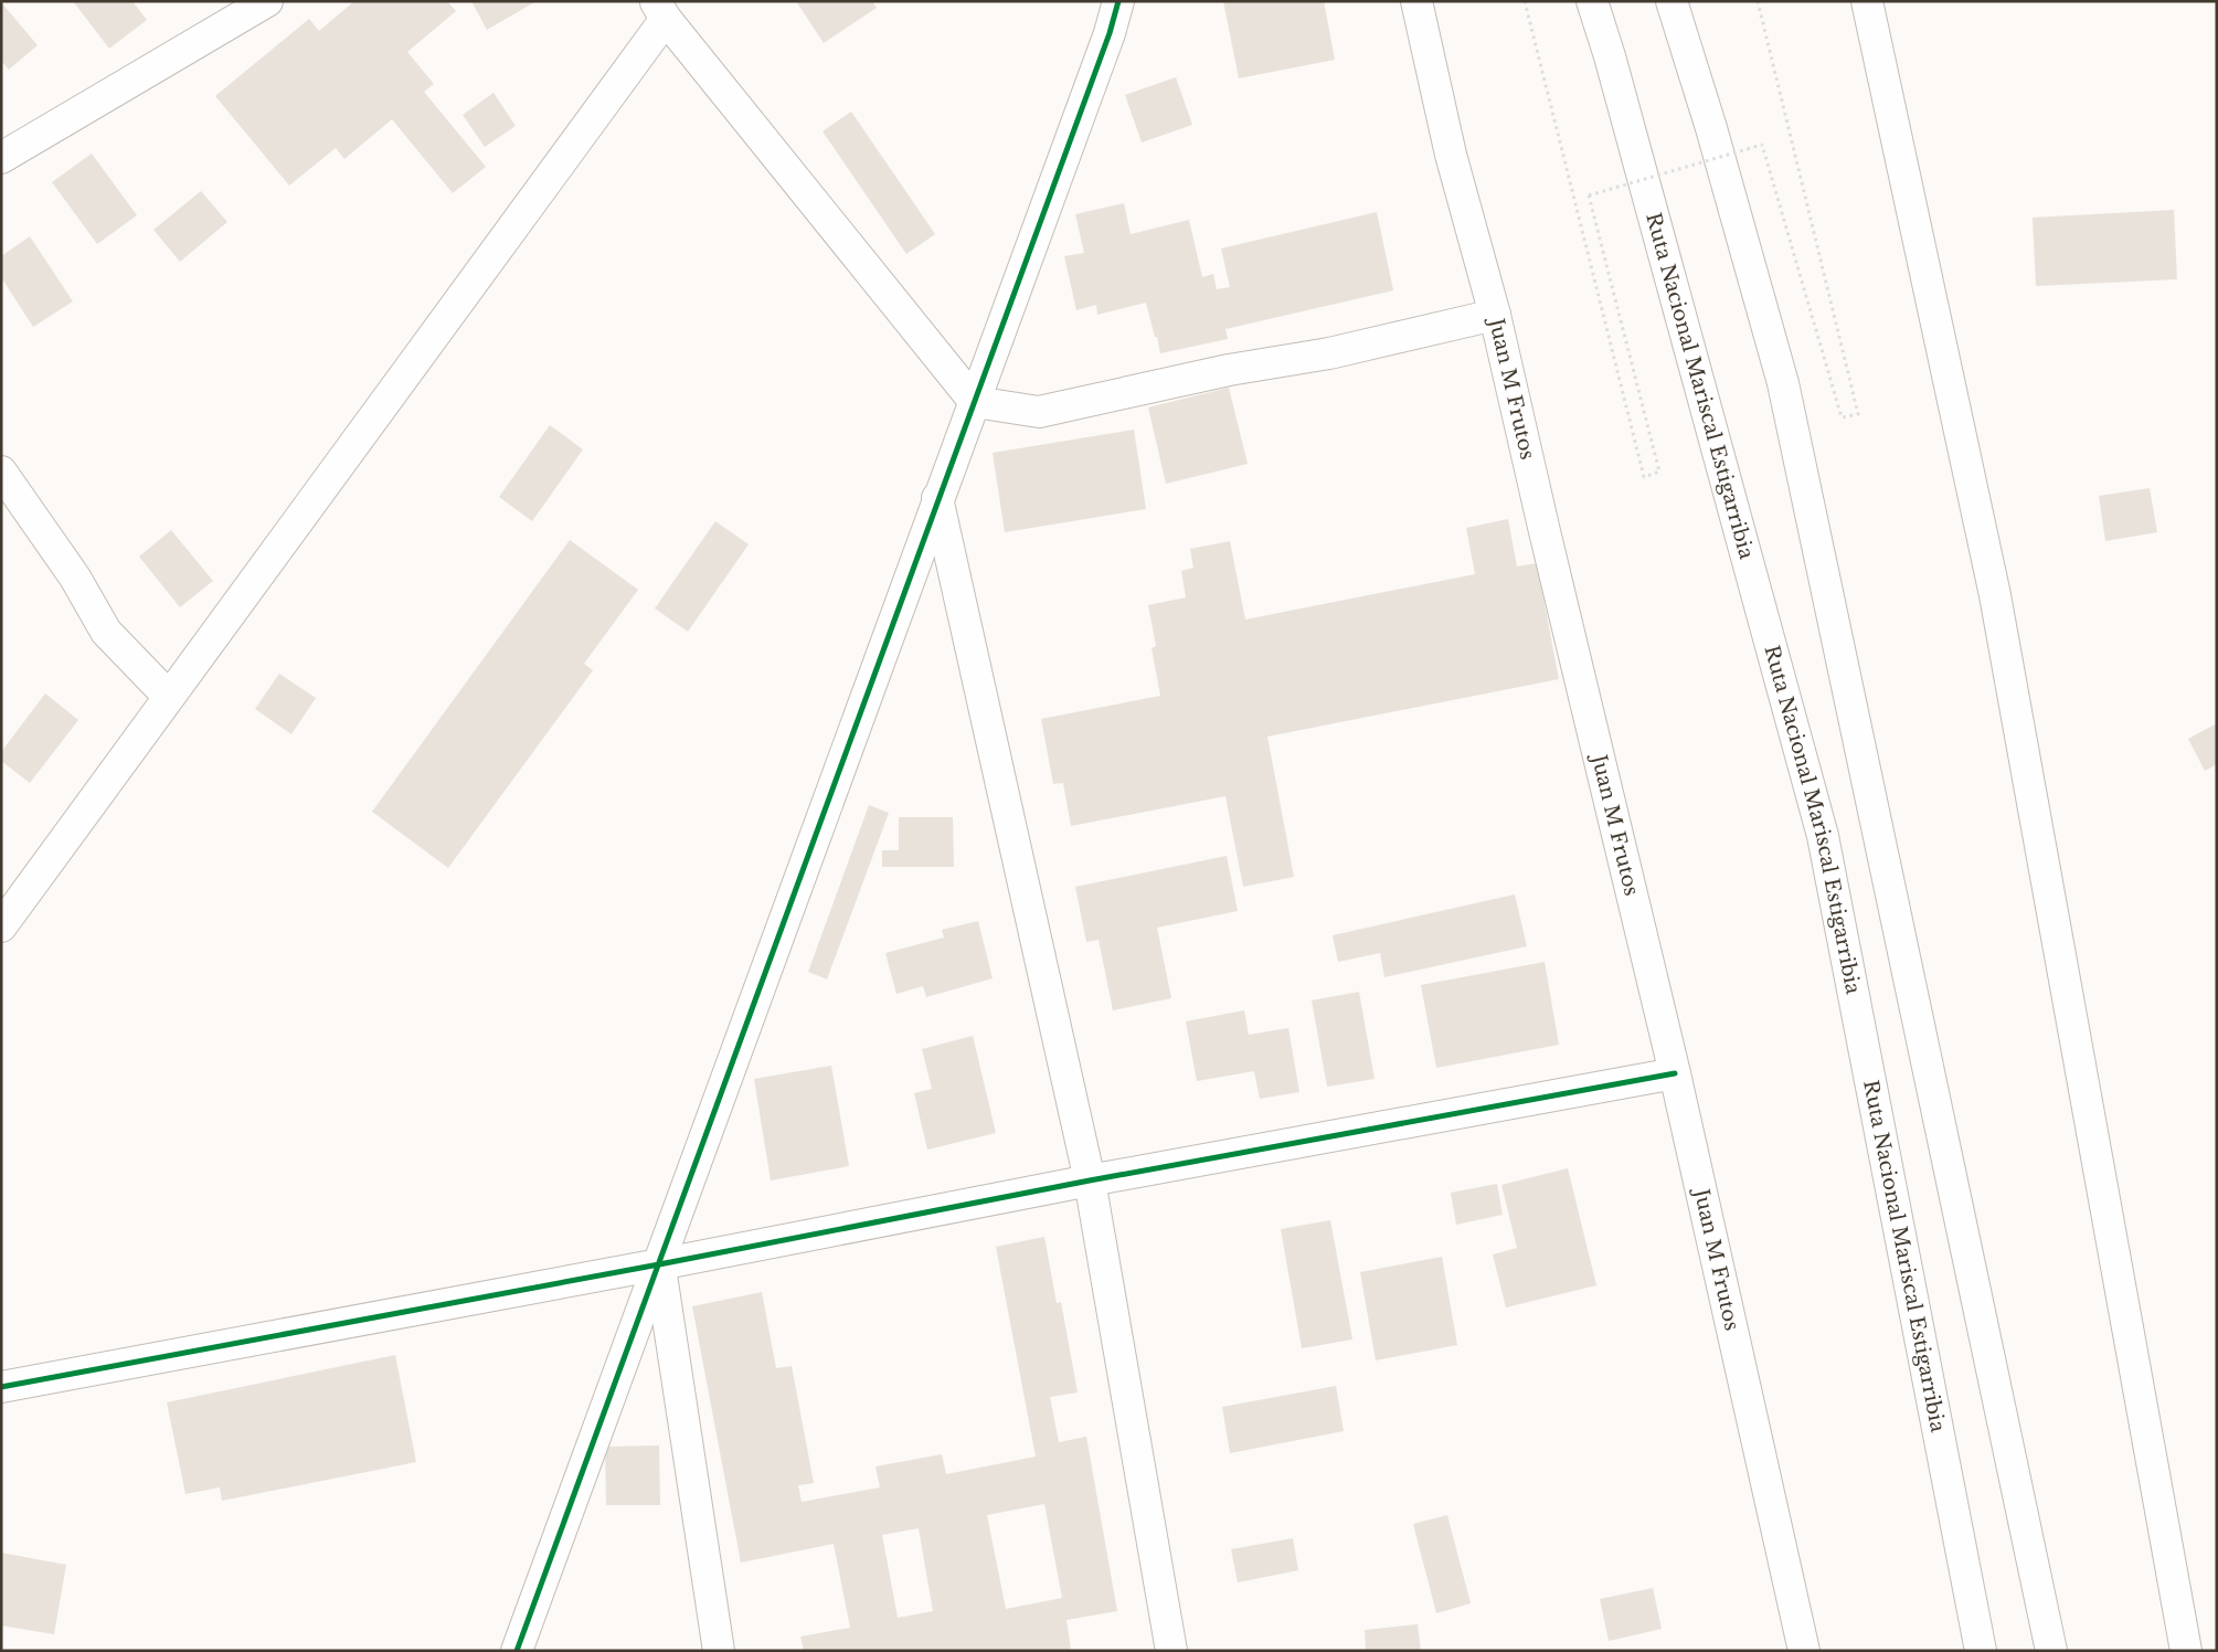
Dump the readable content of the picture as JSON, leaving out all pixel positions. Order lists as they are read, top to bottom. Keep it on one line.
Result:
{"streets":{"main road":["Ruta Nacional Mariscal Estigarribia","Juan M Frutos"]}}
